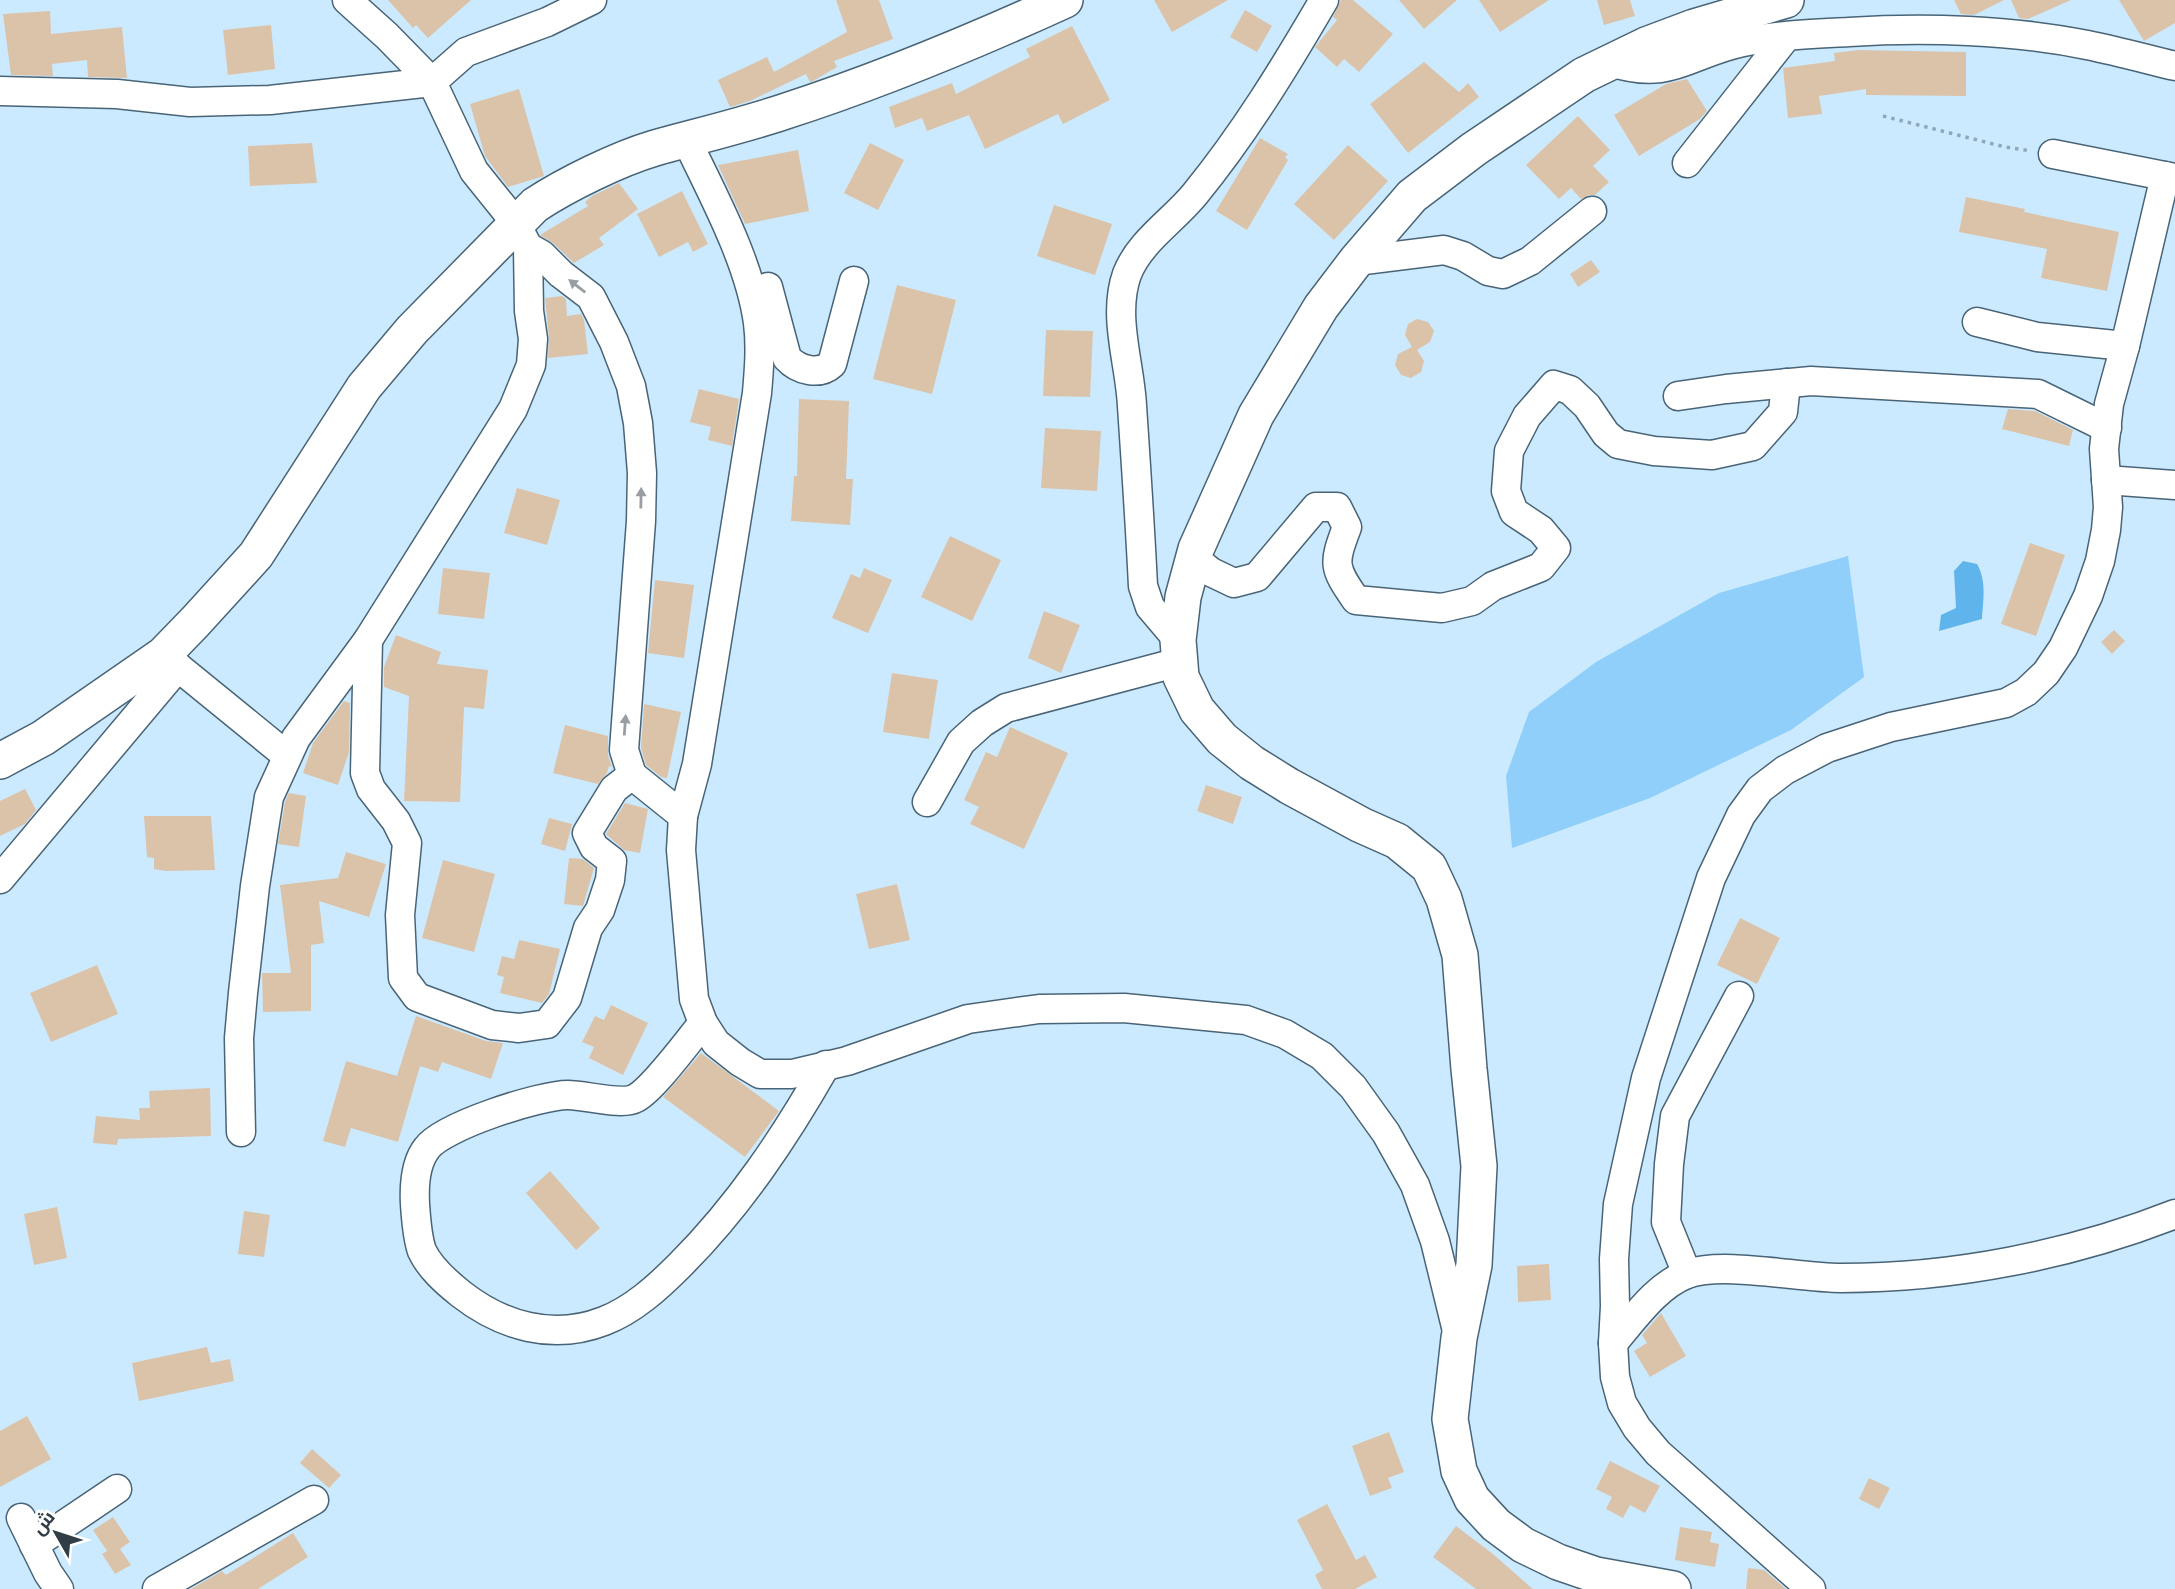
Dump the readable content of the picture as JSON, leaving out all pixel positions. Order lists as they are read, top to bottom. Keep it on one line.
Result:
{"north":"top left"}
